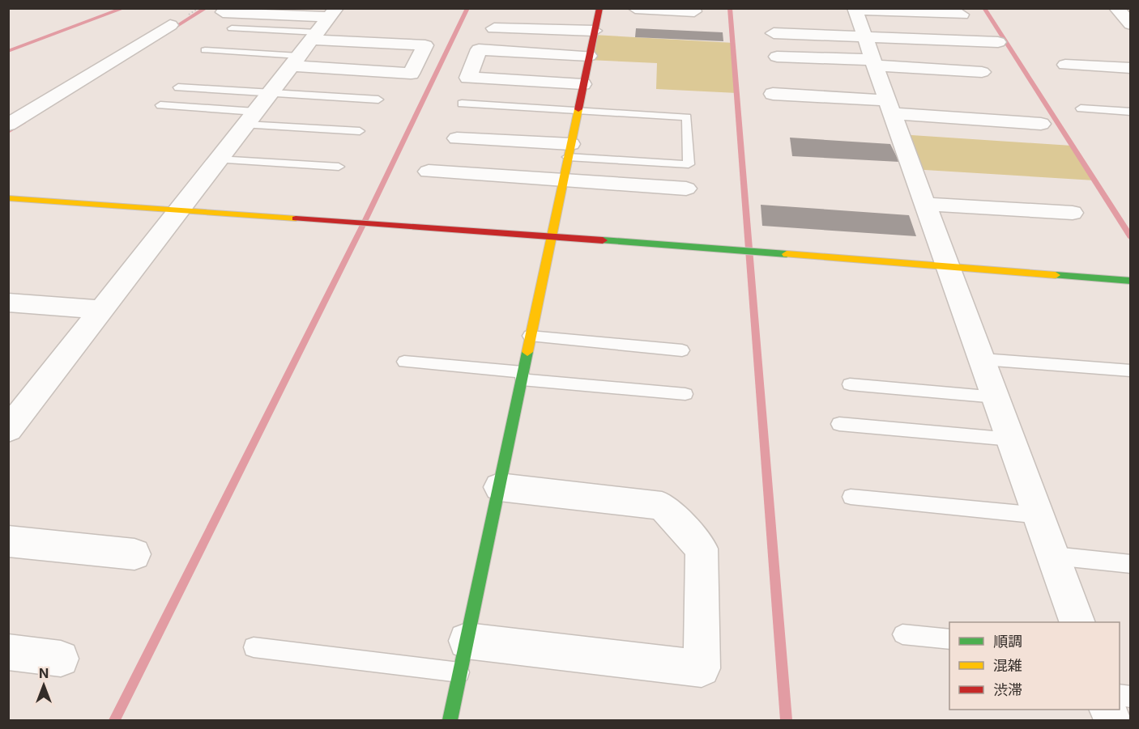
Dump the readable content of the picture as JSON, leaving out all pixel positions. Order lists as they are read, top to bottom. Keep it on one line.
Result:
{"legend":["順調","混雑","渋滞"],"north":"top"}
